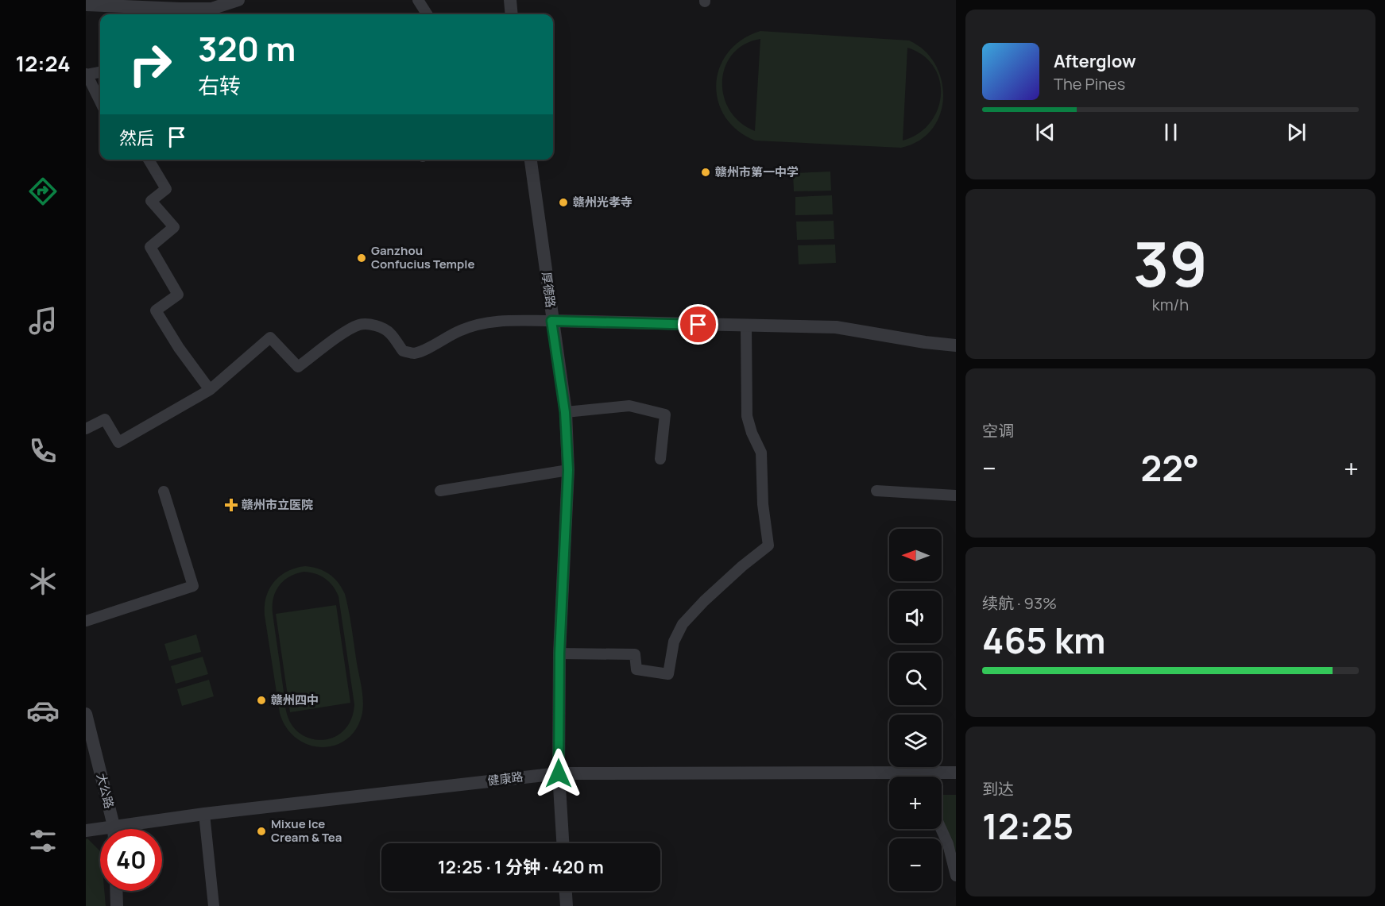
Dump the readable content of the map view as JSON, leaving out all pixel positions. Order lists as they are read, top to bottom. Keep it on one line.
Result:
{"streets":{"street":["厚德路","健康路","大公路"]},"crossings":[["厚德路","健康路"],["健康路","大公路"]],"places":{"other":["赣州市第一中学","赣州光孝寺","Ganzhou Confucius Temple","赣州四中","Mixue Ice Cream & Tea"],"health":["赣州市立医院"]},"north":"left","page":{"tabs":"12:24","turn":["320 m","右转"],"song":["Afterglow","The Pines"],"then":"然后","tile":[["39","km/h"],"空调",["续航 · 93%","465 km"],["到达","12:25"]],"heat":["−","22°","+"],"map_buttons":["+","−"],"limit":"40","trip":"12:25 · 1 分钟 · 420 m"}}
